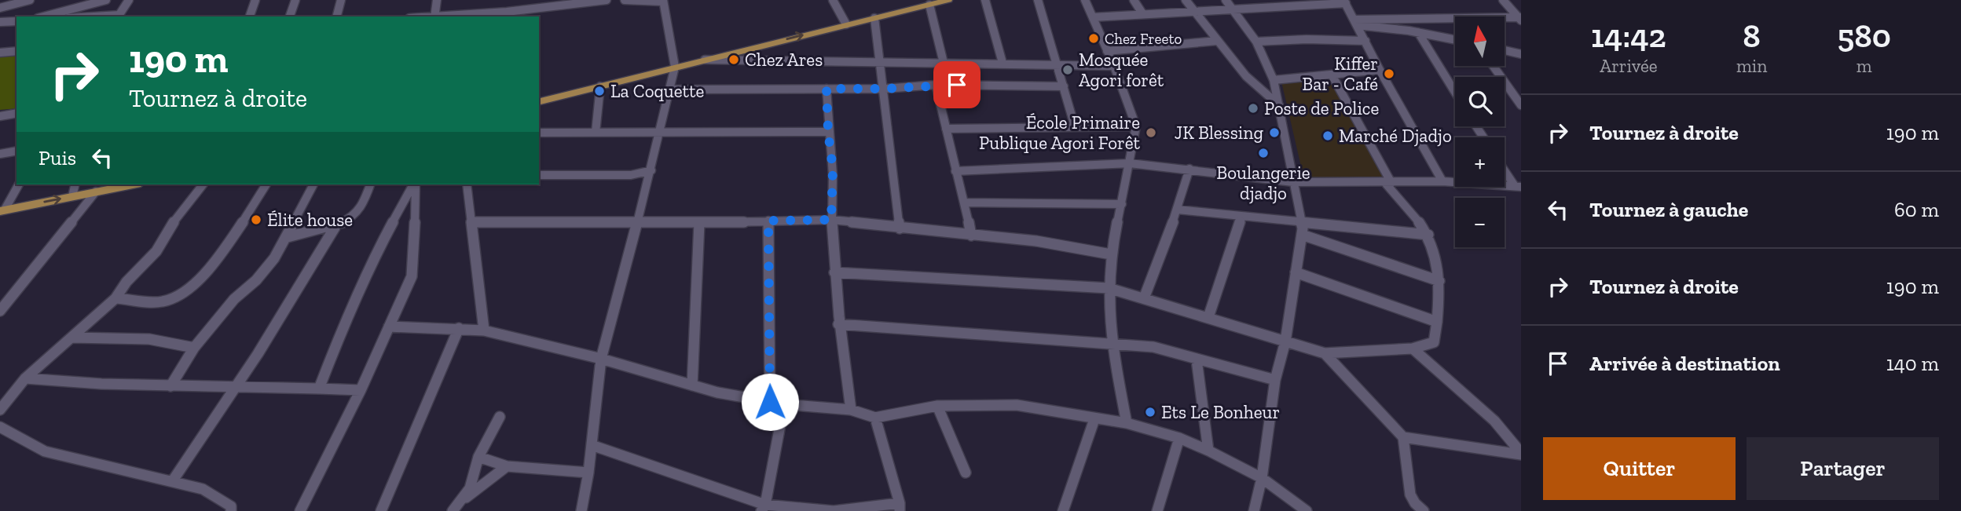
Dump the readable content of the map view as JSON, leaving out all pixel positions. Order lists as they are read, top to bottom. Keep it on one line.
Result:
{"places":["Chez Freeto","Chez Ares","Mosquée Agori forêt","Kiffer Bar - Café","La Coquette","Poste de Police","École Primaire Publique Agori Forêt","JK Blessing","Marché Djadjo","Boulangerie djadjo","Élite house","Ets Le Bonheur"],"north":"top","page":{"eta":["14:42","Arrivée","8","min","580","m"],"map_buttons":["+","−"],"turn":["190 m","Tournez à droite"],"list":[{"name":"Tournez à droite","value":"190 m"},{"name":"Tournez à gauche","value":"60 m"},{"name":"Tournez à droite","value":"190 m"},{"name":"Arrivée à destination","value":"140 m"}],"then":"Puis","buttons":["Quitter","Partager"]}}
